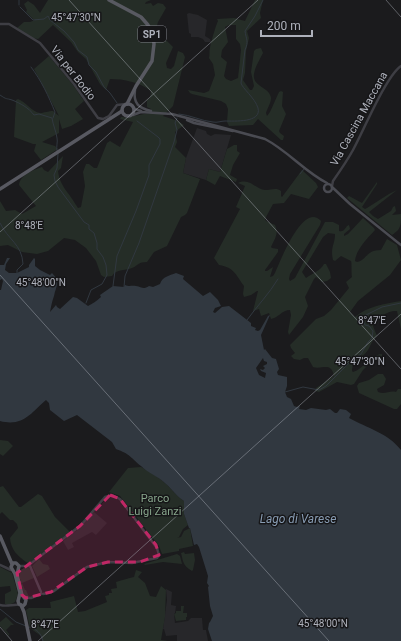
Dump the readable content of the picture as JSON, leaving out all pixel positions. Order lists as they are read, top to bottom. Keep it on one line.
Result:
{"streets":{"main road":["SP1"],"street":["Via per Bodio","Via Cascina Maccana"]},"water":["Lago di Varese"],"parks":["Parco Luigi Zanzi"],"scale_bar":"200 m","coordinates":["45°47'30\"N","8°48'E","45°48'00\"N","8°47'E"]}
